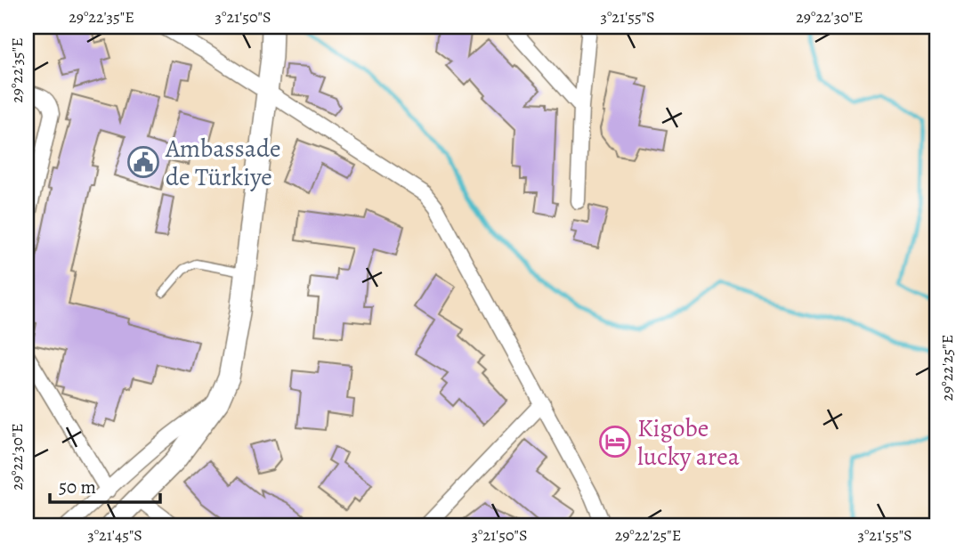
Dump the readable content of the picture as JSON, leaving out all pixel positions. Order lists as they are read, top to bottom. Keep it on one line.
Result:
{"places":{"public building":["Ambassade de Türkiye"],"hotel":["Kigobe lucky area"]},"scale_bar":"50 m","coordinates":["29°22'35\"E","3°21'50\"S","3°21'55\"S","29°22'30\"E","29°22'25\"E","3°21'45\"S"]}
